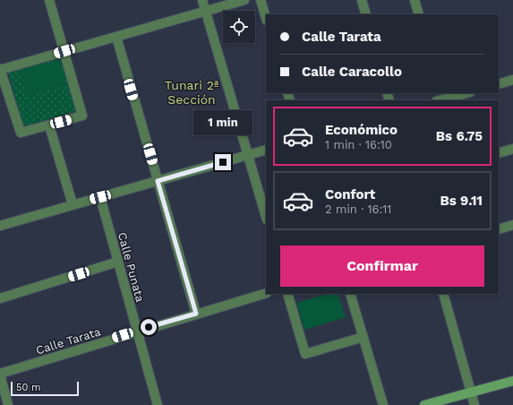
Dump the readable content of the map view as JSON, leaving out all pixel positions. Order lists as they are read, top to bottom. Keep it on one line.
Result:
{"streets":{"street":["Calle Punata","Calle Tarata"]},"crossings":[["Calle Punata","Calle Tarata"]],"districts":["Tunari 2ª Sección"],"scale_bar":"50 m","page":{"banner":["Calle Tarata","Calle Caracollo"],"list":[{"name":"Económico","note":"1 min · 16:10","value":"Bs 6.75"},{"name":"Confort","note":"2 min · 16:11","value":"Bs 9.11"}],"bubble":"1 min","buttons":"Confirmar","scale":"50 m"}}
